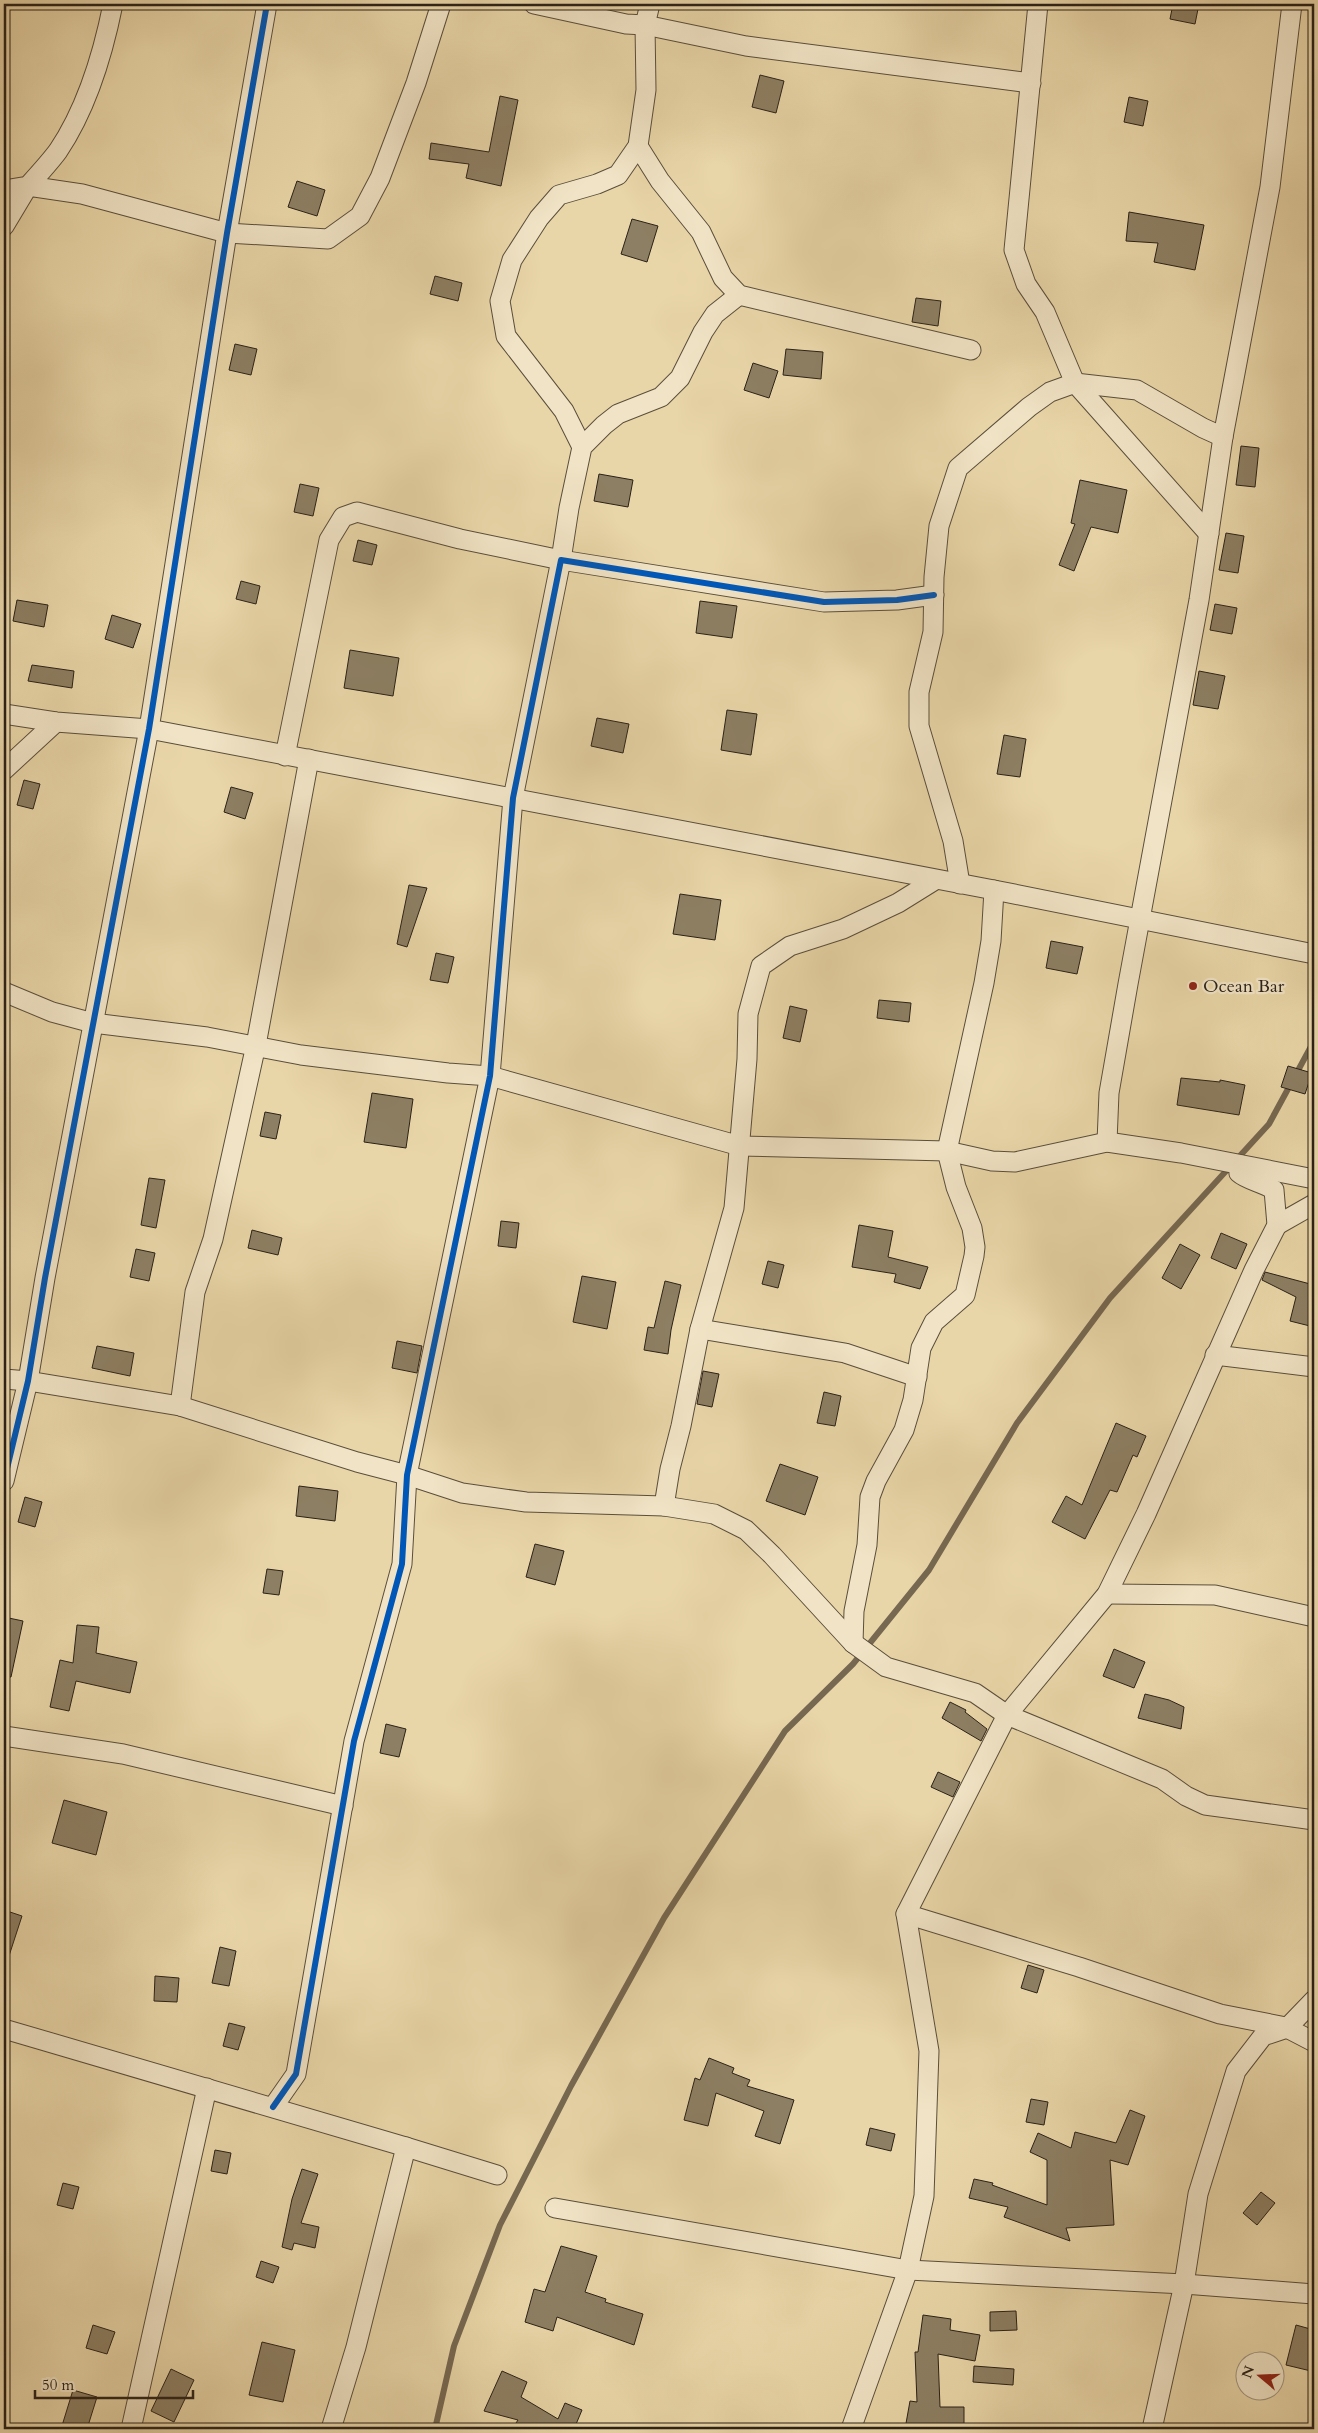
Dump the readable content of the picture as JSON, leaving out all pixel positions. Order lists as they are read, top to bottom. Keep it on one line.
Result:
{"places":["Ocean Bar"],"scale_bar":"50 m","north":"left"}
